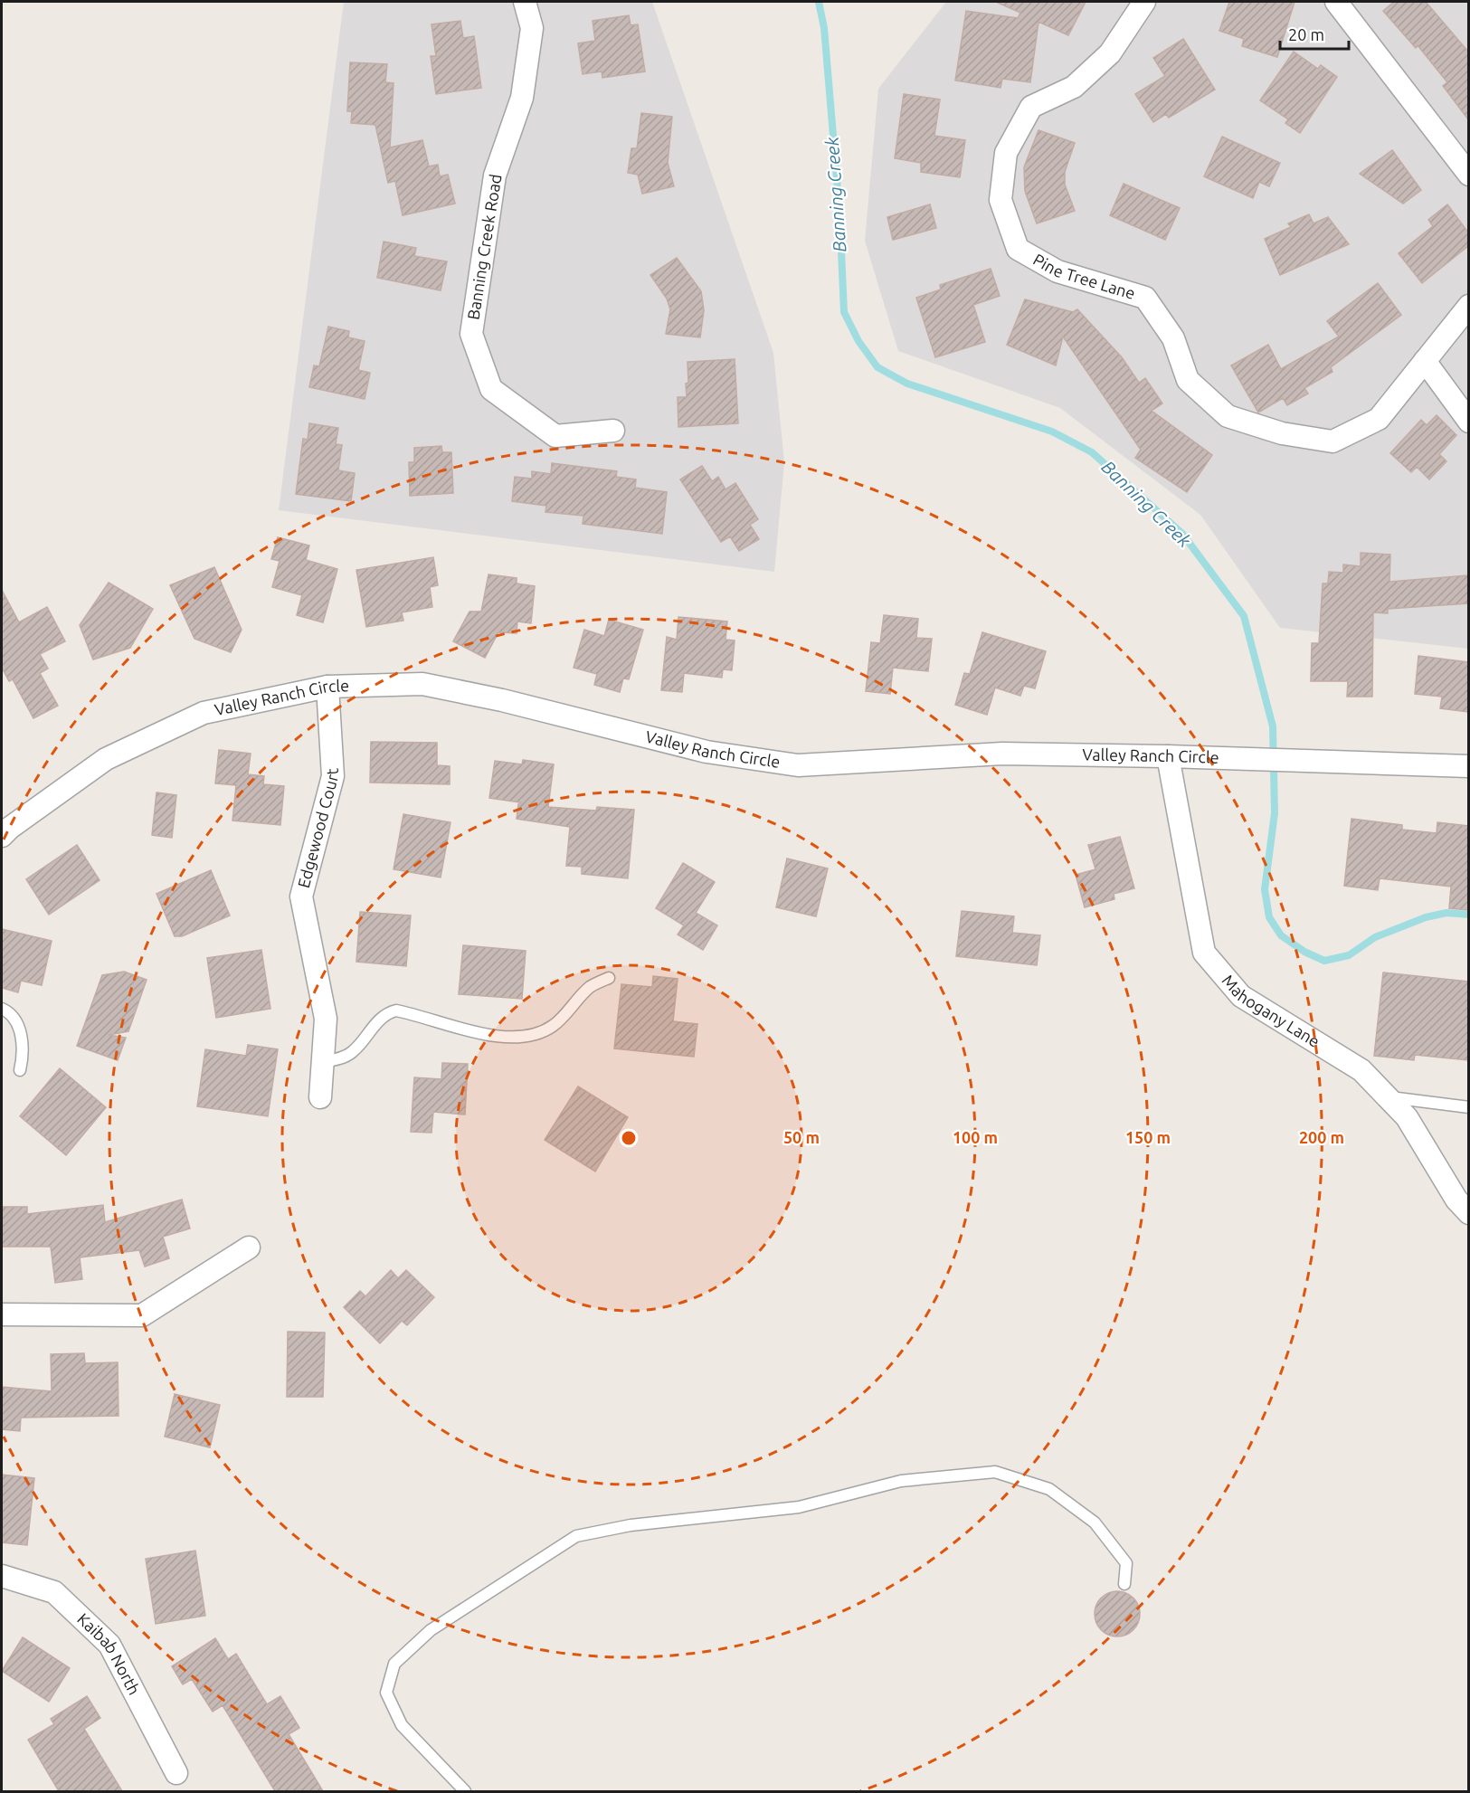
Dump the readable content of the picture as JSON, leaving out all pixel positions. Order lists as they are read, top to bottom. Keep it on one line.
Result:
{"streets":{"street":["Banning Creek Road","Pine Tree Lane","Valley Ranch Circle","Edgewood Court","Mahogany Lane","Kaibab North"]},"crossings":[["Valley Ranch Circle","Edgewood Court"],["Valley Ranch Circle","Mahogany Lane"]],"water":["Banning Creek"],"scale_bar":"20 m","rings":["50 m","100 m","150 m","200 m"]}
